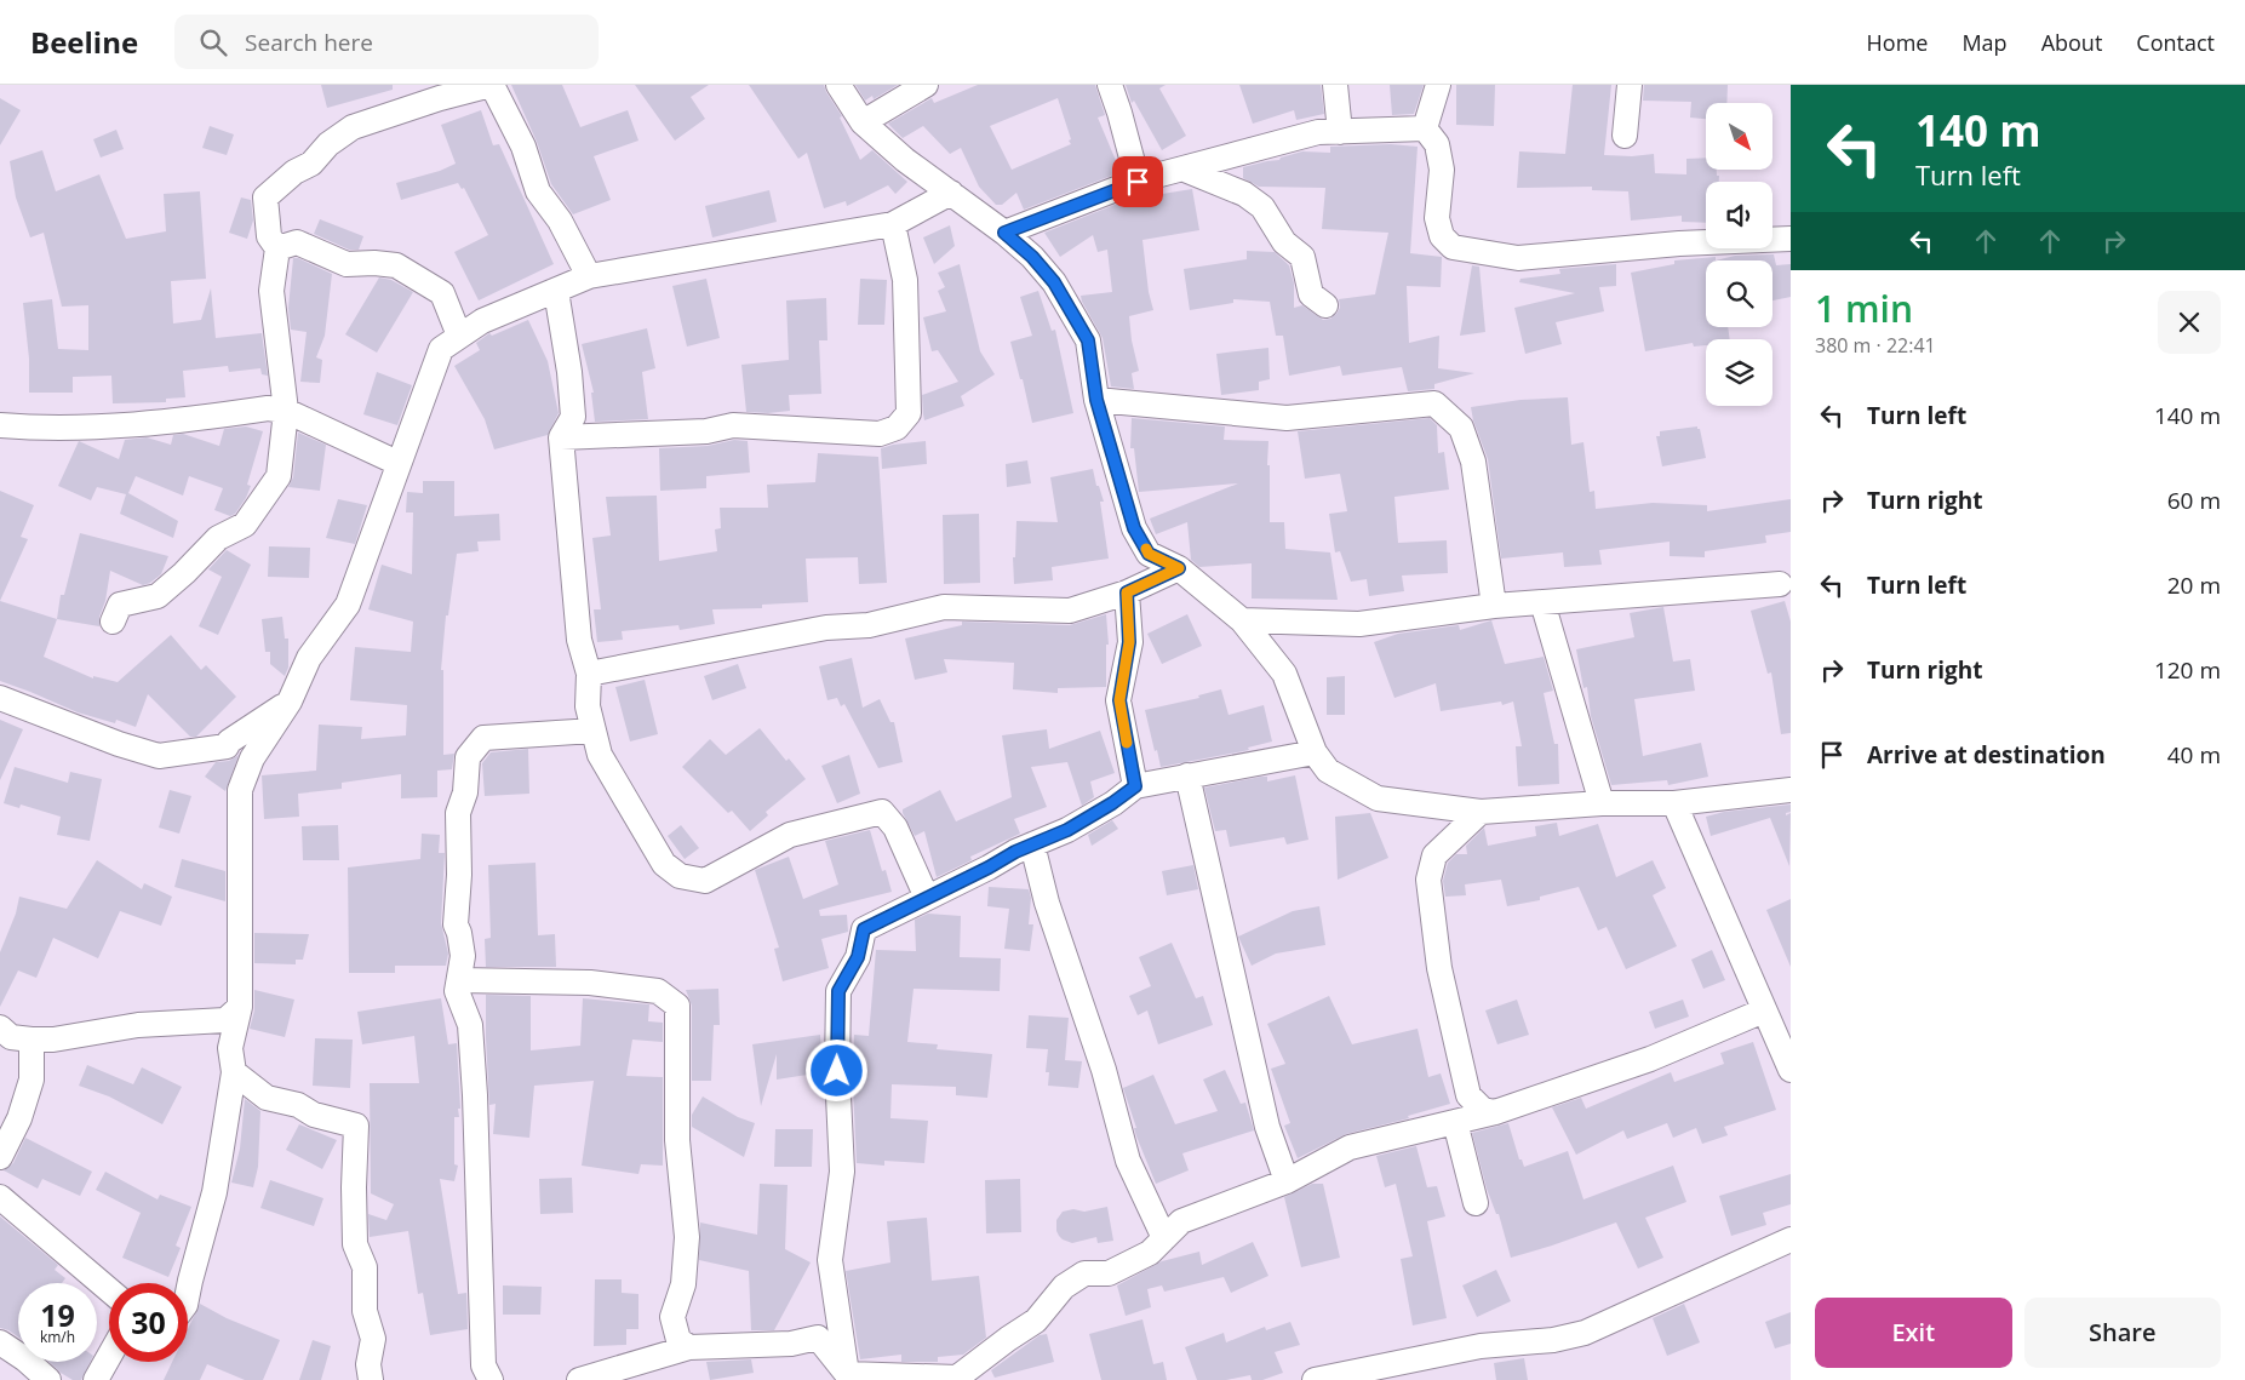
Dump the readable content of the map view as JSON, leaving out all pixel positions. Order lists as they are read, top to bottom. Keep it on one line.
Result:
{"north":"bottom right","page":{"header":"Beeline","search":"Search here","nav":["Home","Map","About","Contact"],"turn":["140 m","Turn left"],"heading":["1 min","380 m · 22:41"],"list":[{"name":"Turn left","value":"140 m"},{"name":"Turn right","value":"60 m"},{"name":"Turn left","value":"20 m"},{"name":"Turn right","value":"120 m"},{"name":"Arrive at destination","value":"40 m"}],"speed":"19 km/h","limit":"30","buttons":["Exit","Share"]}}
